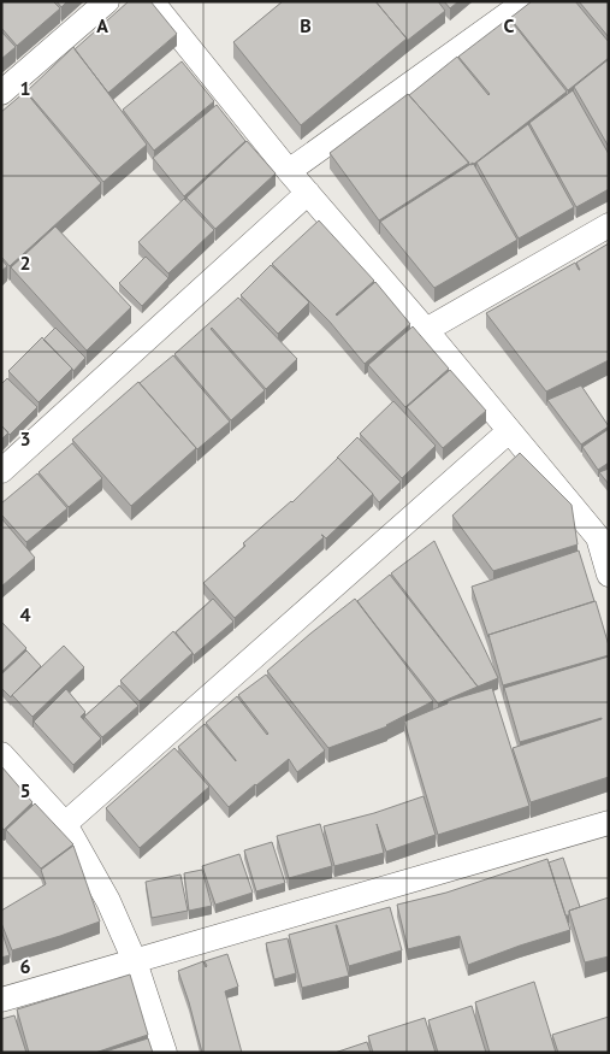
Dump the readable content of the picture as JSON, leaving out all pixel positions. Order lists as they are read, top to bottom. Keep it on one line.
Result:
{"grid":{"columns":["A","B","C"],"rows":["1","2","3","4","5","6"]}}
